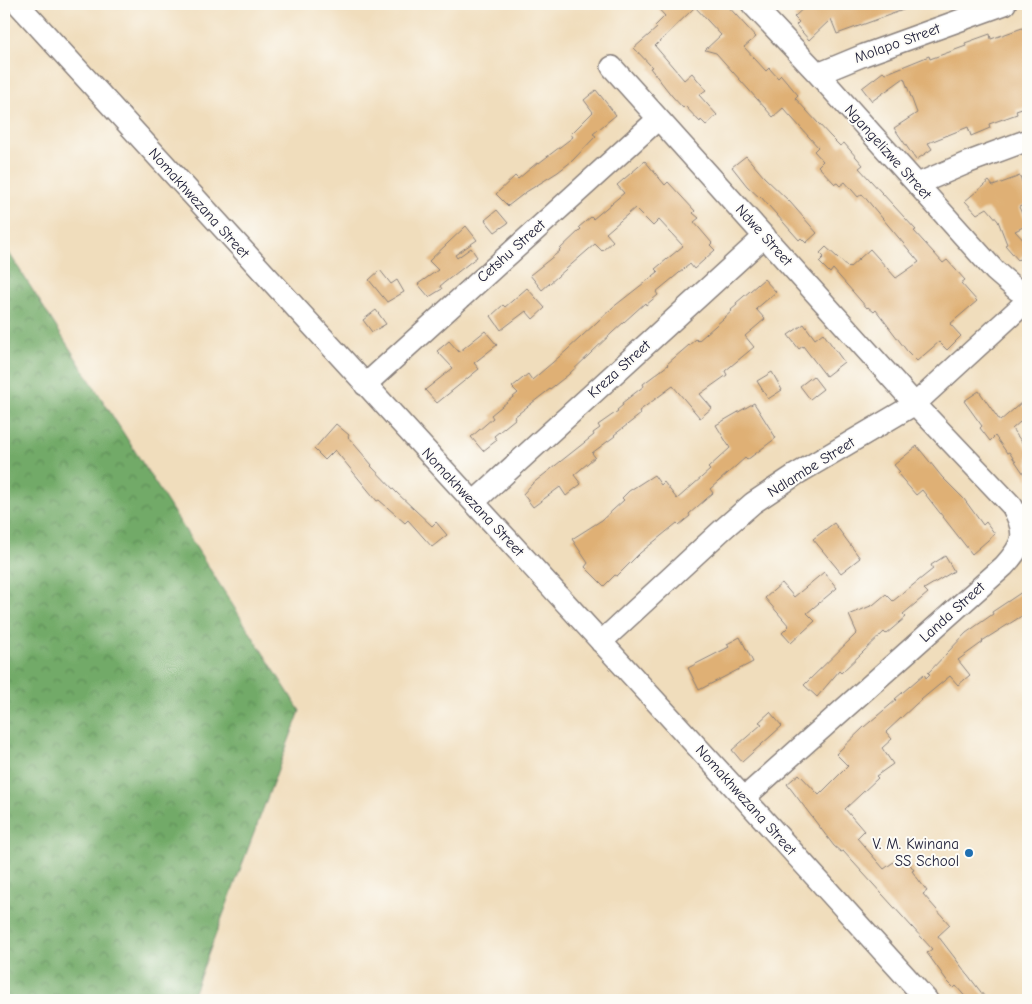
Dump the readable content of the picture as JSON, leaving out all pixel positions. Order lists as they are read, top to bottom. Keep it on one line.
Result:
{"streets":{"street":["Molapo Street","Ngangelizwe Street","Nomakhwezana Street","Ndwe Street","Cetshu Street","Kreza Street","Ndlambe Street","Landa Street"]},"crossings":[["Molapo Street","Ngangelizwe Street"],["Nomakhwezana Street","Cetshu Street"],["Nomakhwezana Street","Kreza Street"],["Nomakhwezana Street","Ndlambe Street"],["Nomakhwezana Street","Landa Street"],["Ndwe Street","Cetshu Street"],["Ndwe Street","Kreza Street"],["Ndwe Street","Ndlambe Street"],["Ndwe Street","Landa Street"],["Ndlambe Street","Landa Street"]],"places":["V. M. Kwinana SS School"]}
